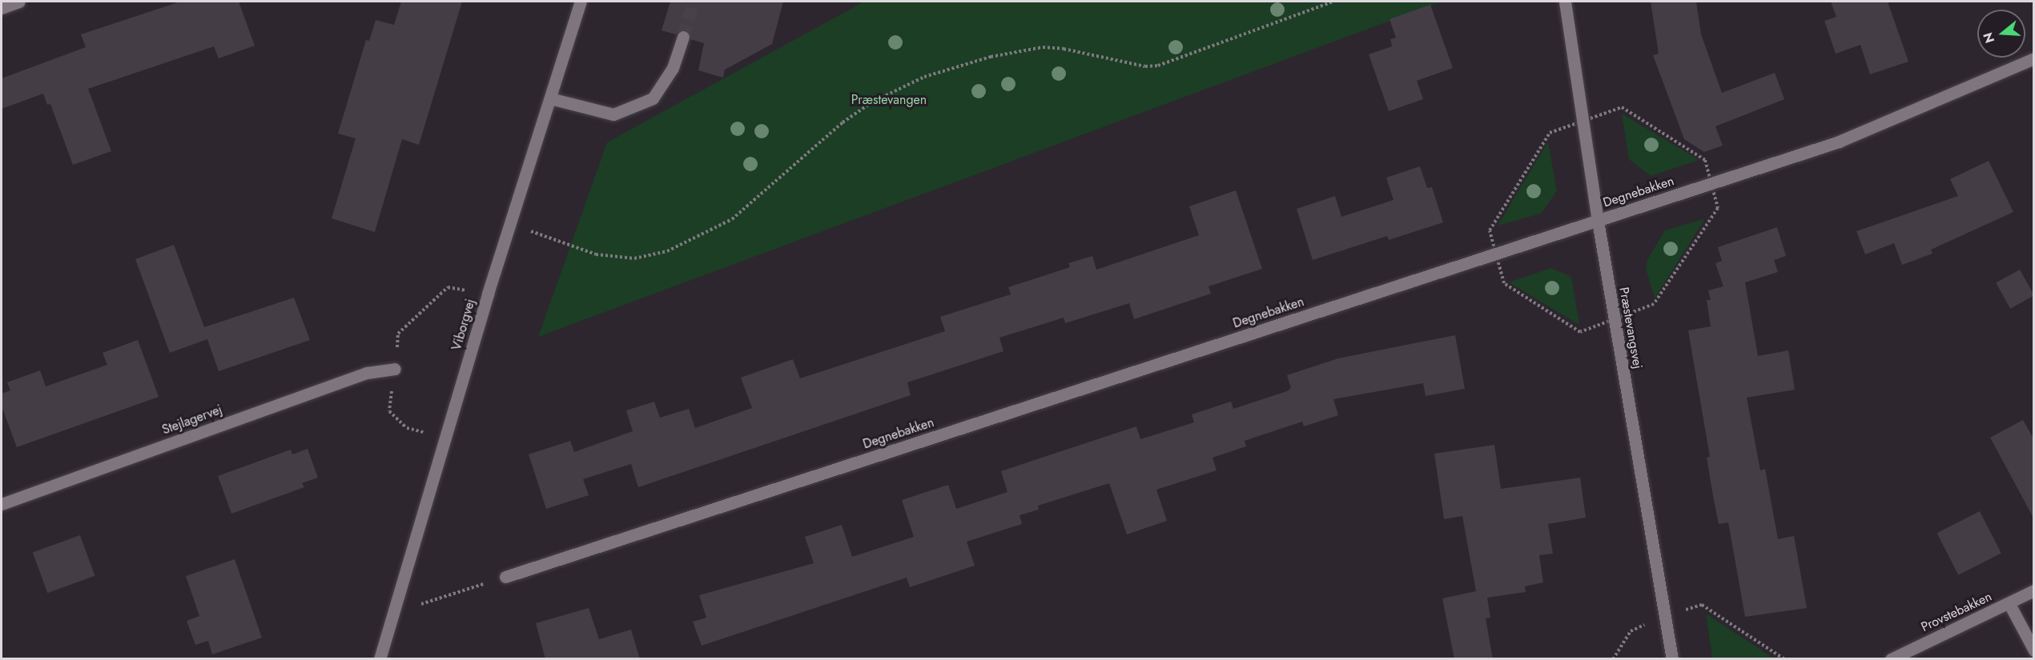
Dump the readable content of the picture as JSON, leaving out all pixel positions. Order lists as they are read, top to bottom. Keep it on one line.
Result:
{"streets":{"street":["Degnebakken","Viborgvej","Præstevangsvej","Stejlagervej","Provstebakken"]},"crossings":[["Degnebakken","Præstevangsvej"]],"parks":["Præstevangen"],"north":"left"}
